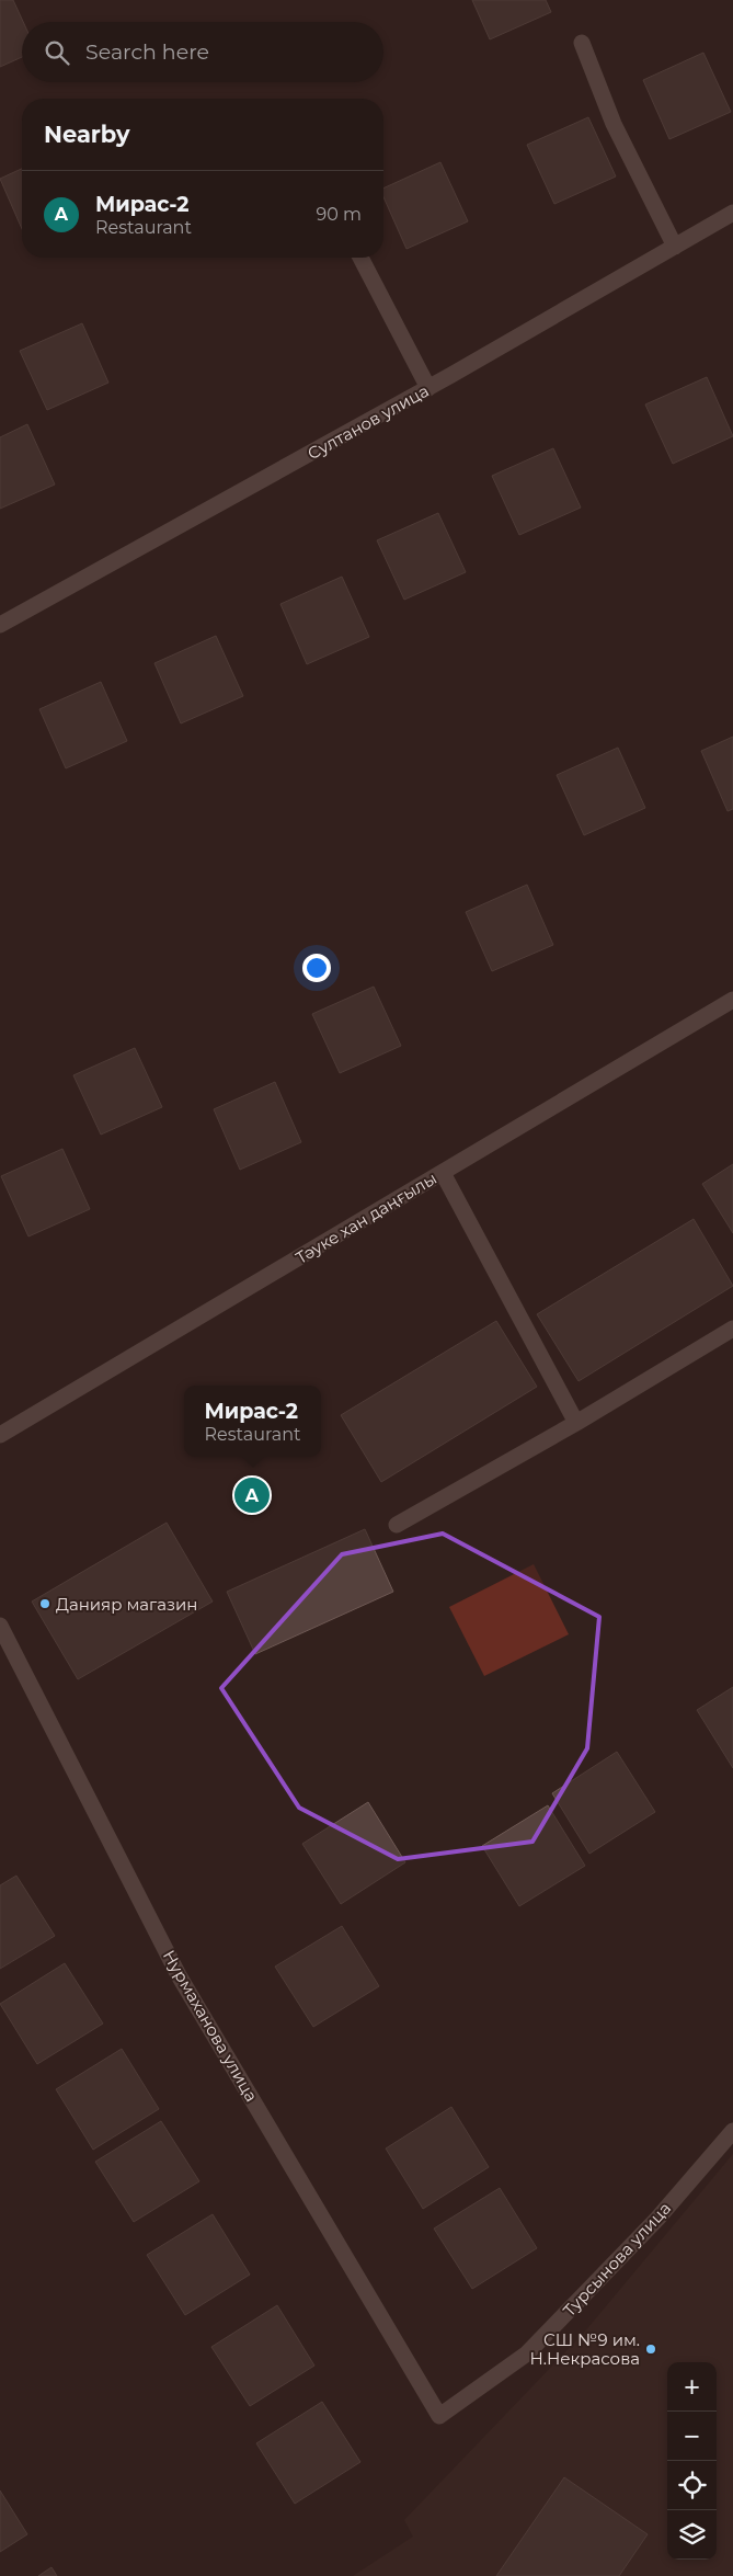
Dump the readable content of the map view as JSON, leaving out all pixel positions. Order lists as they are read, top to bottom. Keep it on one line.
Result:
{"streets":{"street":["Султанов улица","Тәуке хан даңғылы","Нурмаханова улица","Турсынова улица"]},"crossings":[["Нурмаханова улица","Турсынова улица"]],"places":["Данияр магазин","СШ №9 им. Н.Некрасова"],"page":{"search":"Search here","heading":"Nearby","list":[{"mark":"A","name":"Мирас-2","note":"Restaurant","value":"90 m"}],"popup":["Мирас-2","Restaurant"],"pins":"A","map_buttons":["+","−"]}}
